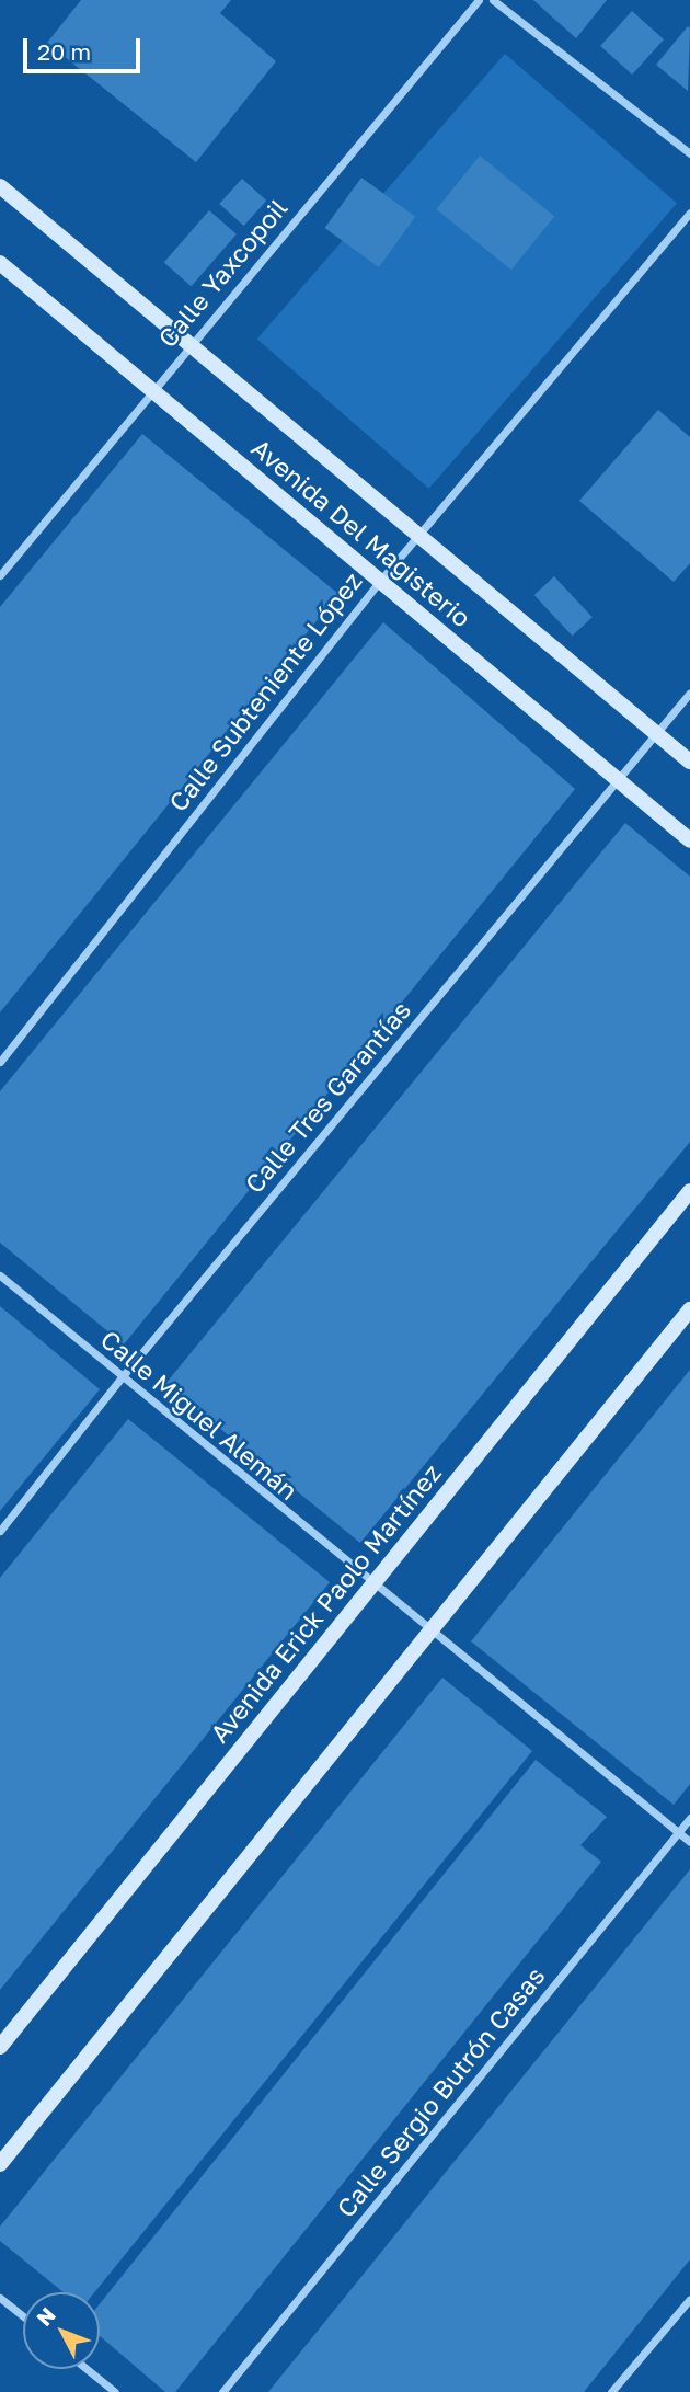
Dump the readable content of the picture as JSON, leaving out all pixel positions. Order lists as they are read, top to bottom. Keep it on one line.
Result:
{"streets":{"main road":["Avenida Del Magisterio","Avenida Erick Paolo Martínez"],"street":["Calle Yaxcopoil","Calle Subteniente López","Calle Tres Garantías","Calle Miguel Alemán","Calle Sergio Butrón Casas"]},"crossings":[["Calle Yaxcopoil","Avenida Del Magisterio"],["Avenida Del Magisterio","Calle Subteniente López"],["Avenida Del Magisterio","Calle Tres Garantías"],["Calle Tres Garantías","Calle Miguel Alemán"],["Calle Miguel Alemán","Avenida Erick Paolo Martínez"],["Calle Miguel Alemán","Calle Sergio Butrón Casas"]],"scale_bar":"20 m","north":"top left"}
